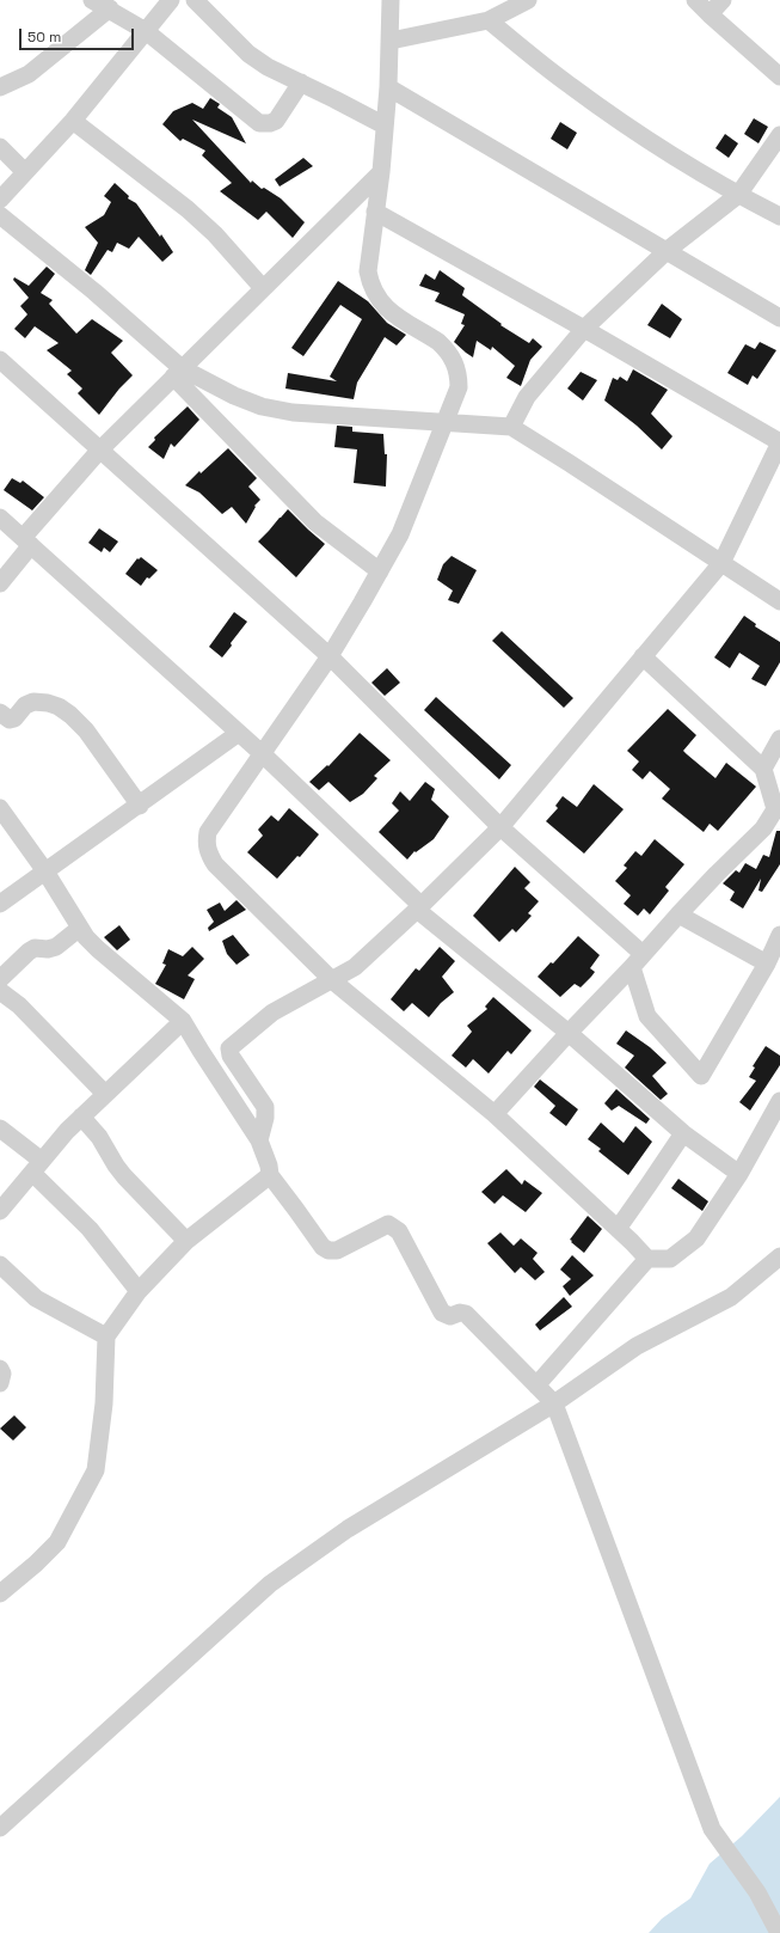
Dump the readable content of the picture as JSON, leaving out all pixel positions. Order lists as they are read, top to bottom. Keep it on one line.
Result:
{"scale_bar":"50 m"}
